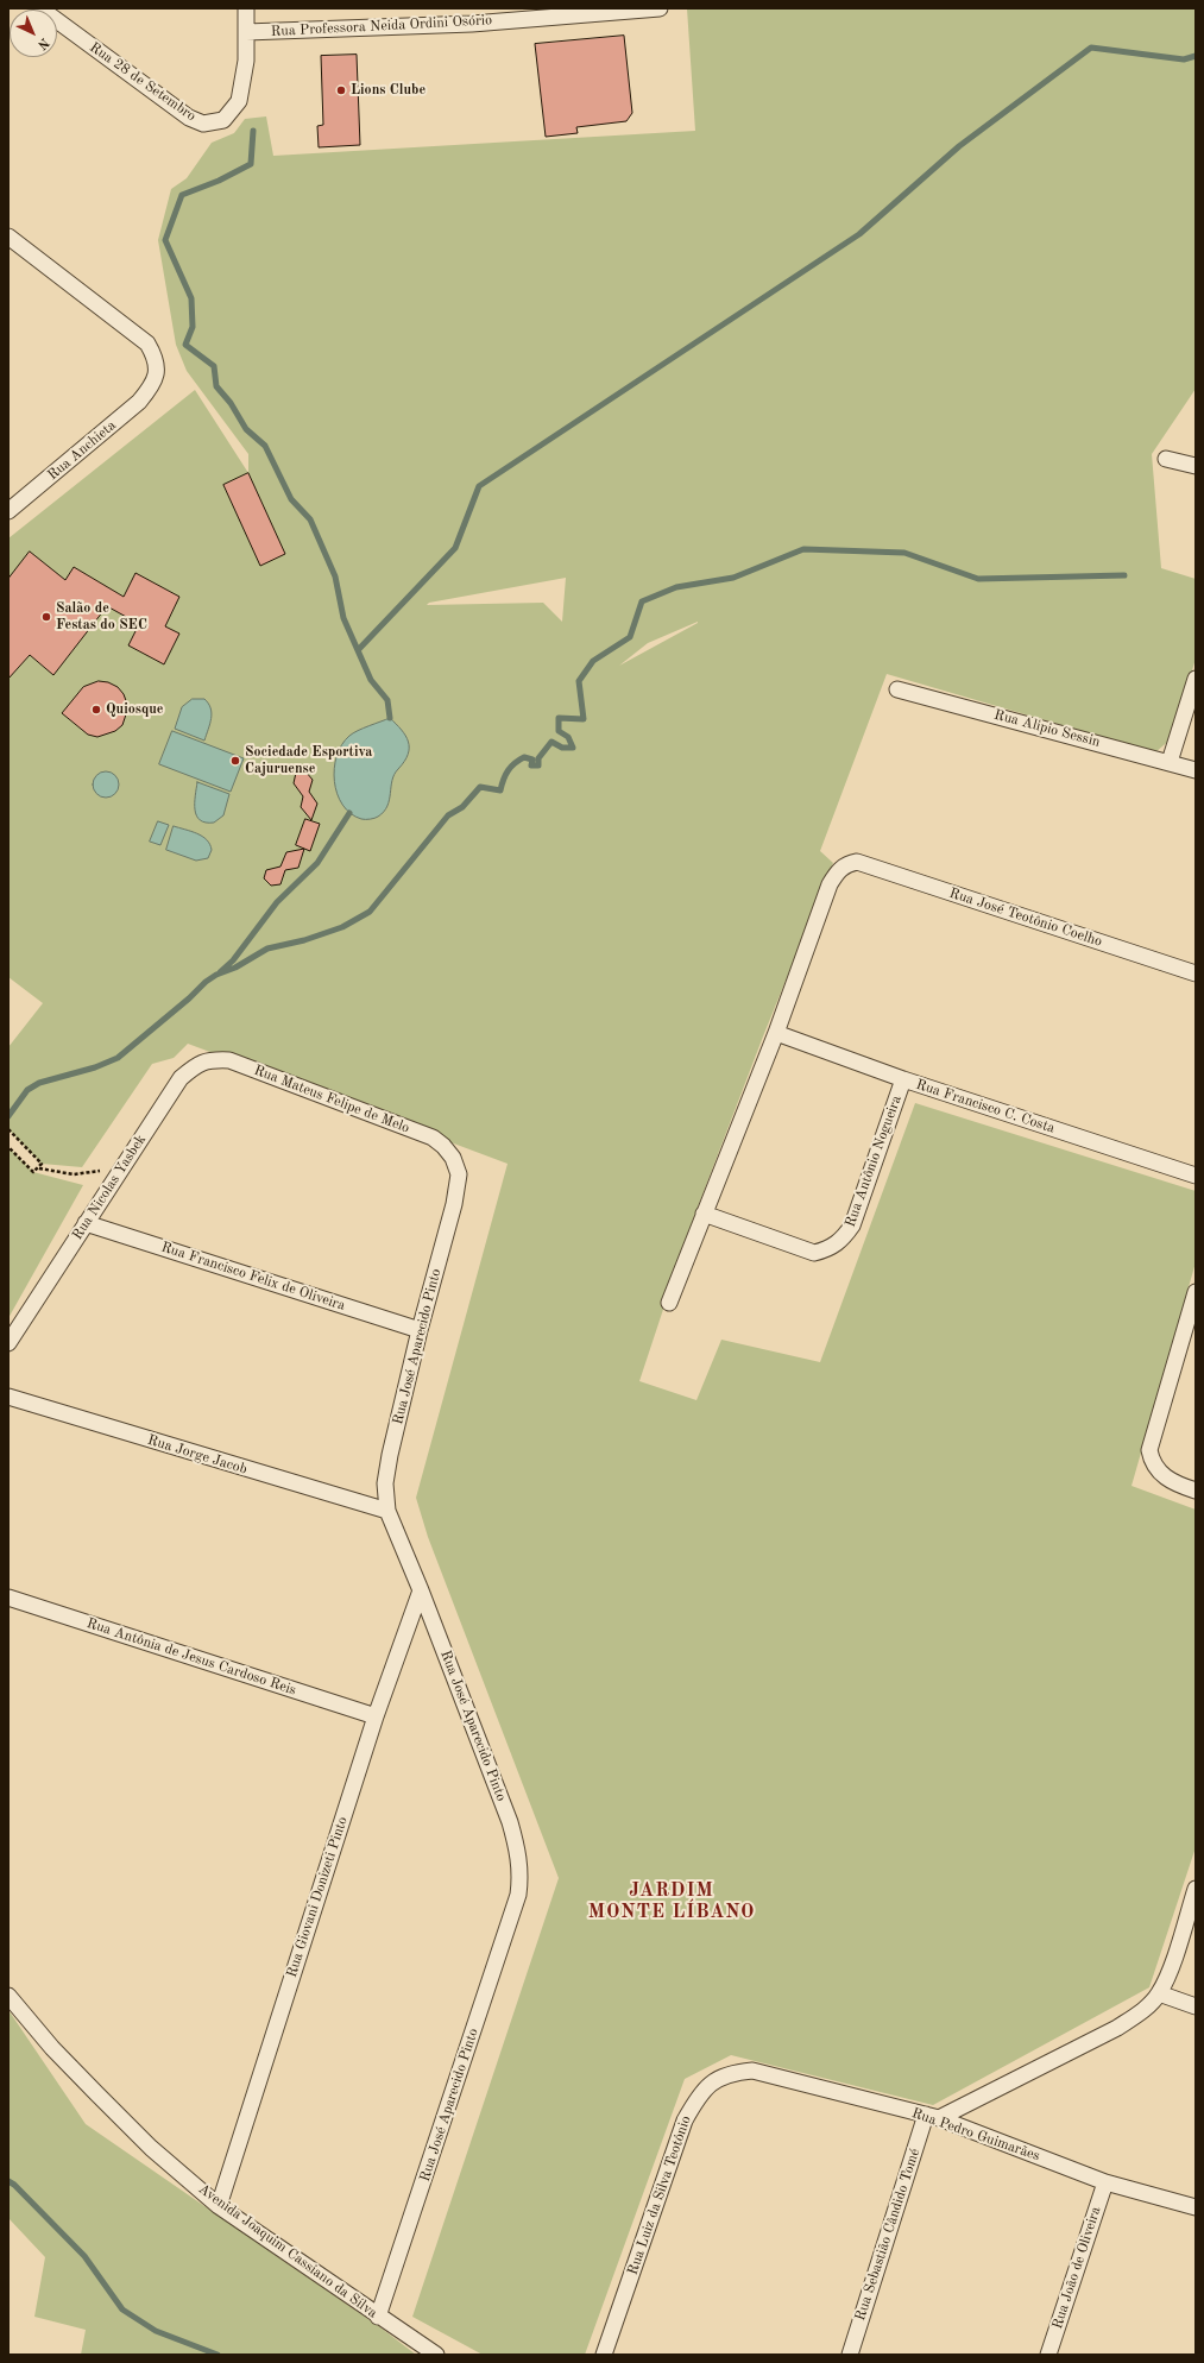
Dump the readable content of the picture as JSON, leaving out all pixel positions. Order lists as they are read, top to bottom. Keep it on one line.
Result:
{"streets":{"street":["Rua Professora Neida Ordini Osório","Rua 28 de Setembro","Rua Anchieta","Rua Alipio Sessin","Rua José Teotônio Coelho","Rua Mateus Felipe de Melo","Rua Francisco C. Costa","Rua Antônio Nogueira","Rua Nicolas Yasbek","Rua Francisco Felix de Oliveira","Rua José Aparecido Pinto","Rua Jorge Jacob","Rua Antônia de Jesus Cardoso Reis","Rua Giovani Donizeti Pinto","Rua Pedro Guimarães","Rua Luiz da Silva Teotônio","Rua Sebastião Cândido Tomé","Avenida Joaquim Cassiano da Silva","Rua João de Oliveira"]},"crossings":[["Rua Professora Neida Ordini Osório","Rua 28 de Setembro"],["Rua José Teotônio Coelho","Rua Francisco C. Costa"],["Rua Mateus Felipe de Melo","Rua Nicolas Yasbek"],["Rua Mateus Felipe de Melo","Rua José Aparecido Pinto"],["Rua Francisco C. Costa","Rua Antônio Nogueira"],["Rua Nicolas Yasbek","Rua Francisco Felix de Oliveira"],["Rua Francisco Felix de Oliveira","Rua José Aparecido Pinto"],["Rua José Aparecido Pinto","Rua Jorge Jacob"],["Rua José Aparecido Pinto","Rua Giovani Donizeti Pinto"],["Rua José Aparecido Pinto","Avenida Joaquim Cassiano da Silva"],["Rua Antônia de Jesus Cardoso Reis","Rua Giovani Donizeti Pinto"],["Rua Giovani Donizeti Pinto","Avenida Joaquim Cassiano da Silva"],["Rua Pedro Guimarães","Rua Luiz da Silva Teotônio"],["Rua Pedro Guimarães","Rua Sebastião Cândido Tomé"],["Rua Pedro Guimarães","Rua João de Oliveira"]],"districts":["JARDIM MONTE LÍBANO"],"places":["Lions Clube","Salão de Festas do SEC","Quiosque","Sociedade Esportiva Cajuruense"],"north":"bottom right"}
